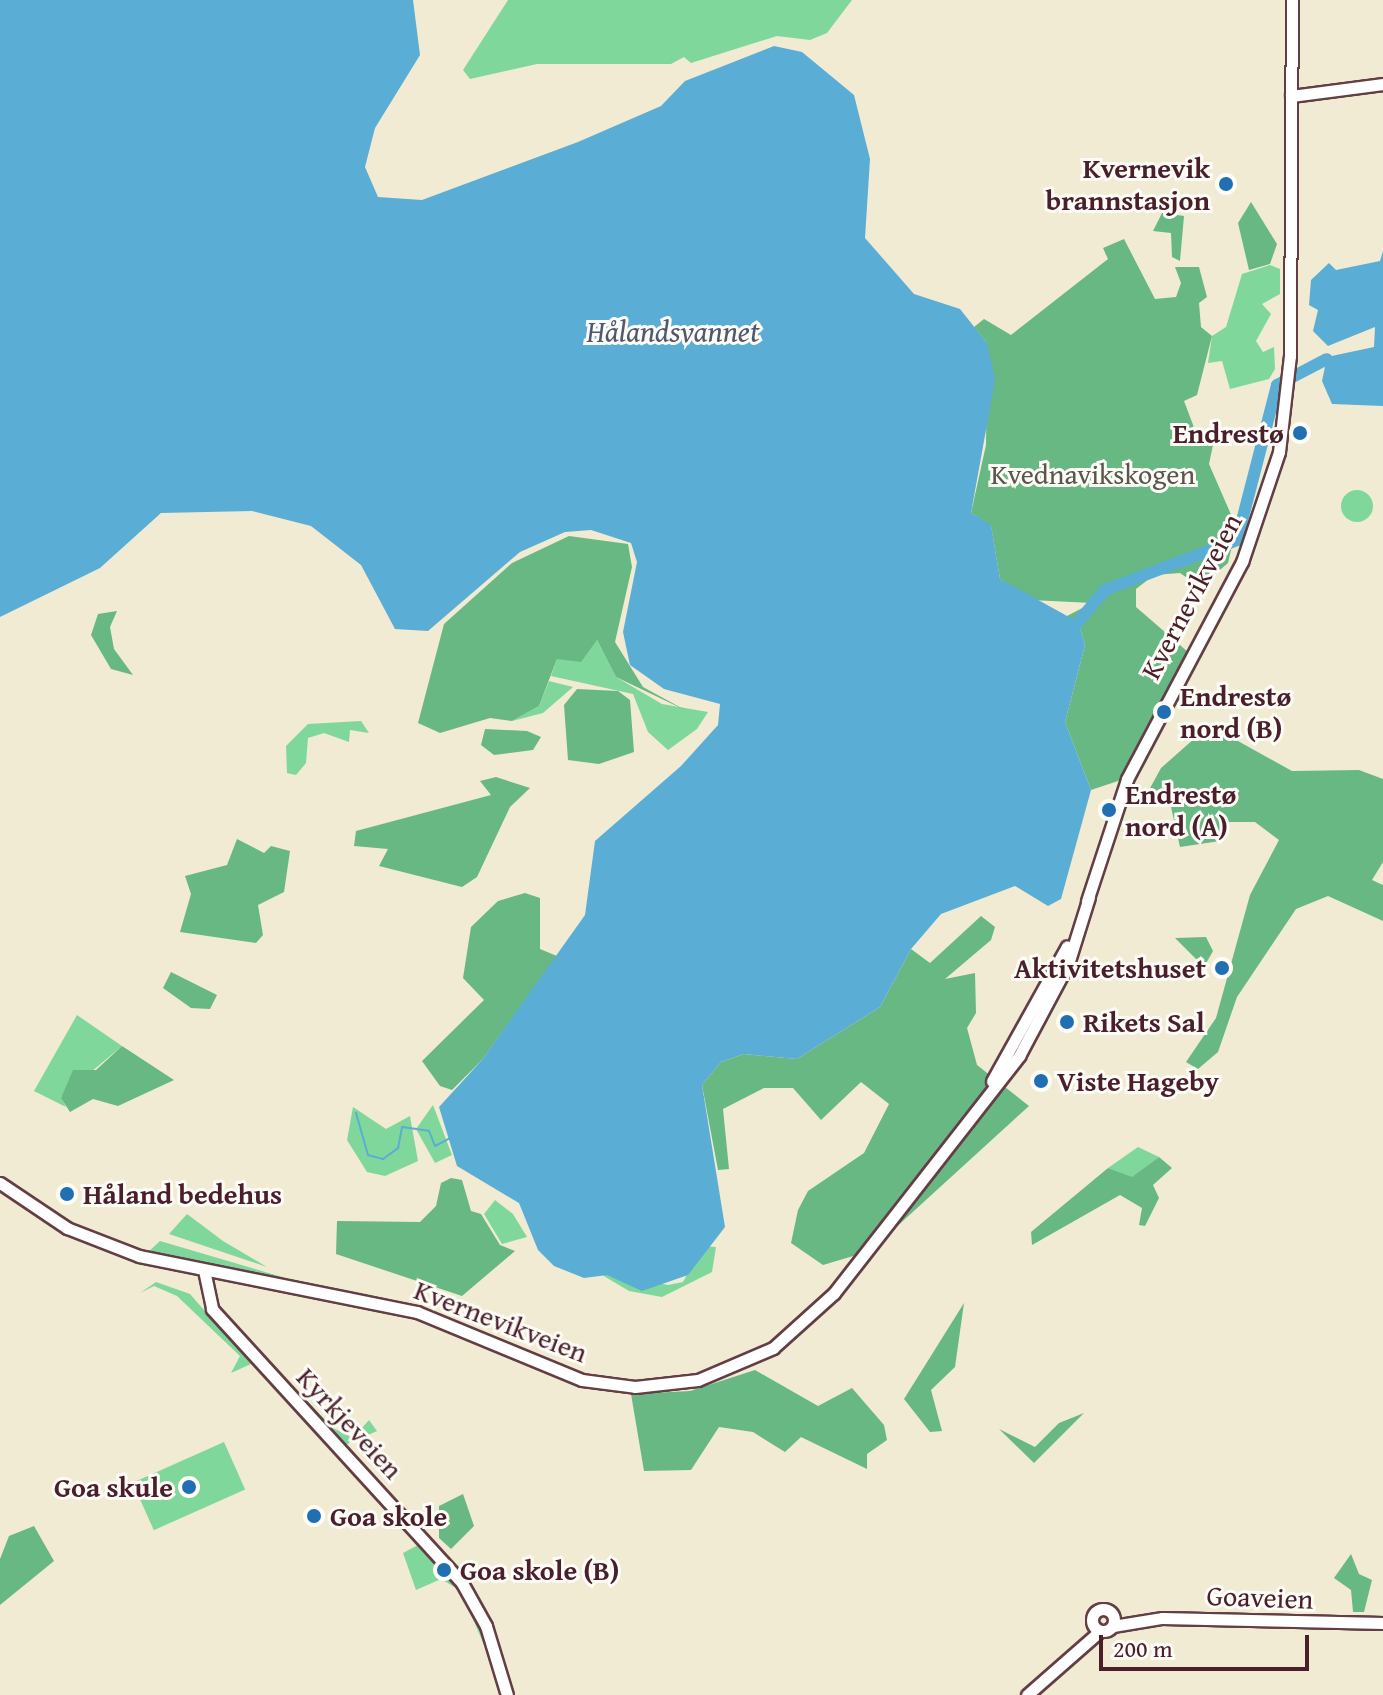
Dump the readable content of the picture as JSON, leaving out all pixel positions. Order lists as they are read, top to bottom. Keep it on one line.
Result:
{"streets":{"main road":["Kvernevikveien","Kyrkjeveien","Goaveien"]},"crossings":[["Kvernevikveien","Kyrkjeveien"]],"water":["Hålandsvannet"],"parks":["Kvednavikskogen"],"places":["Kvernevik brannstasjon","Endrestø","Endrestø nord (B)","Endrestø nord (A)","Aktivitetshuset","Rikets Sal","Viste Hageby","Håland bedehus","Goa skule","Goa skole","Goa skole (B)"],"scale_bar":"200 m"}
